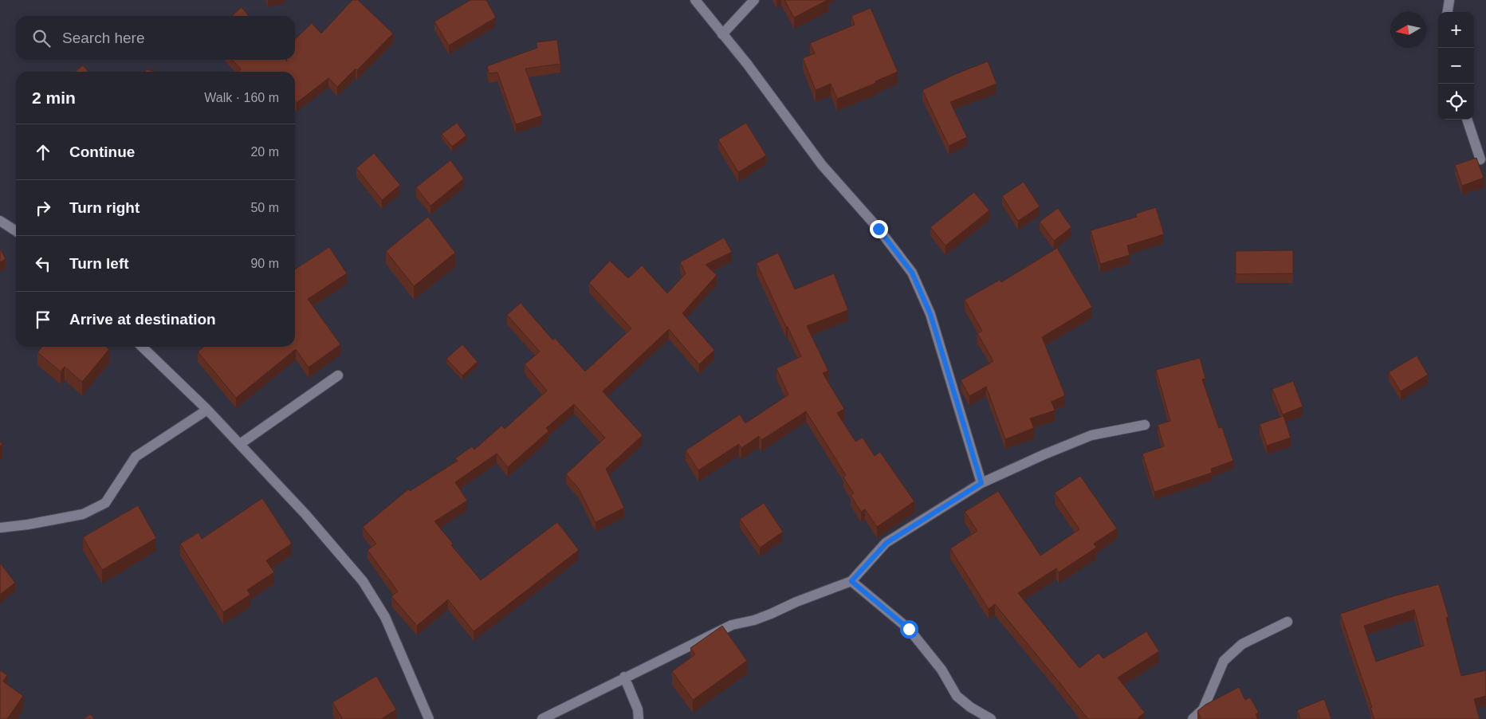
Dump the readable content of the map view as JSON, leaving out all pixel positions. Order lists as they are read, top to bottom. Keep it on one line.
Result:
{"north":"left","page":{"map_buttons":["+","−"],"search":"Search here","heading":["2 min","Walk · 160 m"],"list":[["Continue","20 m"],["Turn right","50 m"],["Turn left","90 m"],"Arrive at destination"]}}
